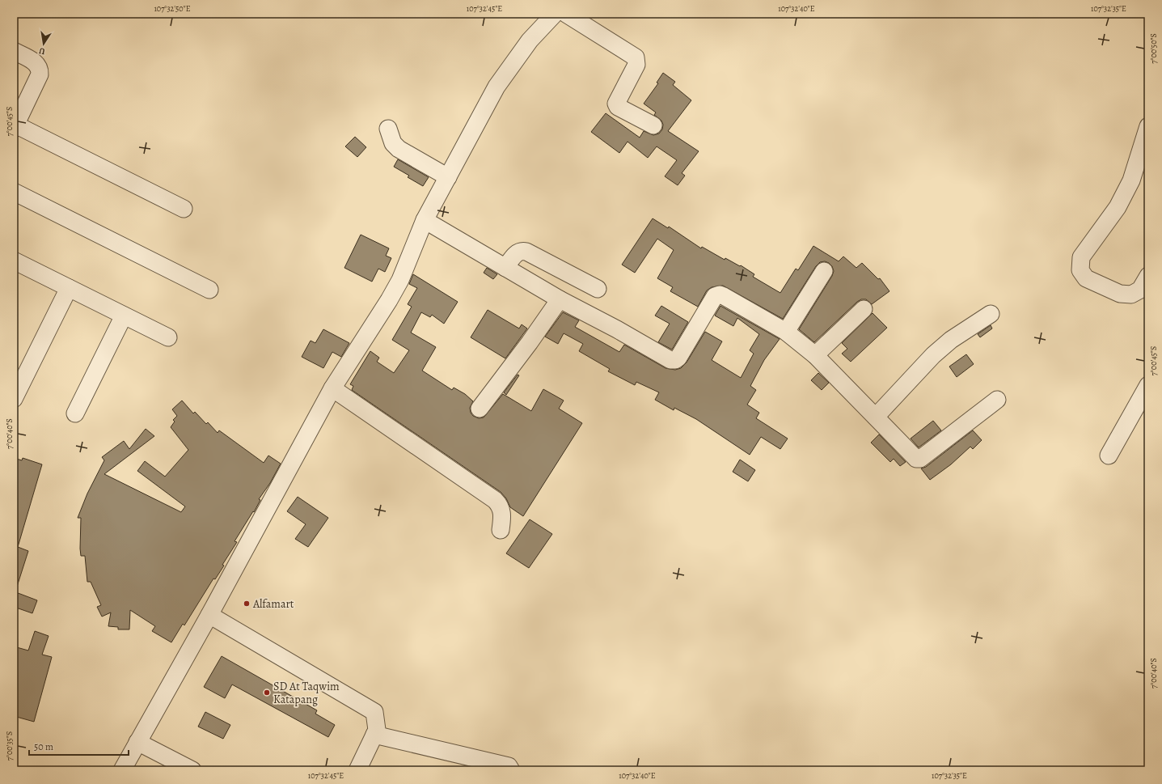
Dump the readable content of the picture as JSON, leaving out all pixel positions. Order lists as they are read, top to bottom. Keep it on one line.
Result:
{"places":["Alfamart","SD At Taqwim Katapang"],"scale_bar":"50 m","north":"bottom","coordinates":["107°32'50\"E","107°32'45\"E","107°32'40\"E","107°32'35\"E","7°00'50\"S","7°00'45\"S","7°00'40\"S","7°00'35\"S"]}
